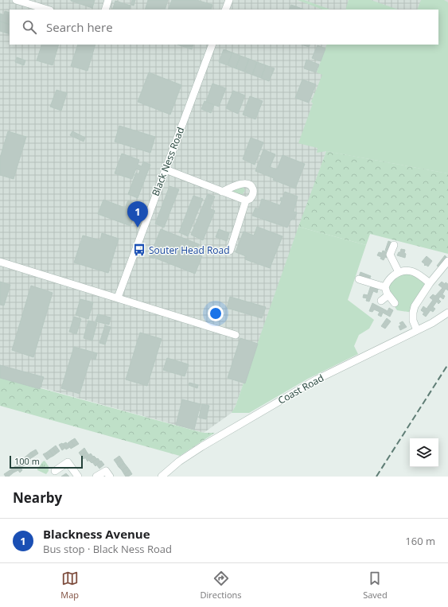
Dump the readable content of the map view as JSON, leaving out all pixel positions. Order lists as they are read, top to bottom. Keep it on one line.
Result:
{"streets":{"street":["Black Ness Road","Coast Road"]},"places":{"bus stop":["Souter Head Road"]},"scale_bar":"100 m","page":{"search":"Search here","pins":"1","scale":"100 m","heading":"Nearby","list":[{"mark":"1","name":"Blackness Avenue","note":"Bus stop · Black Ness Road","value":"160 m"}],"nav":["Map","Directions","Saved"]}}
